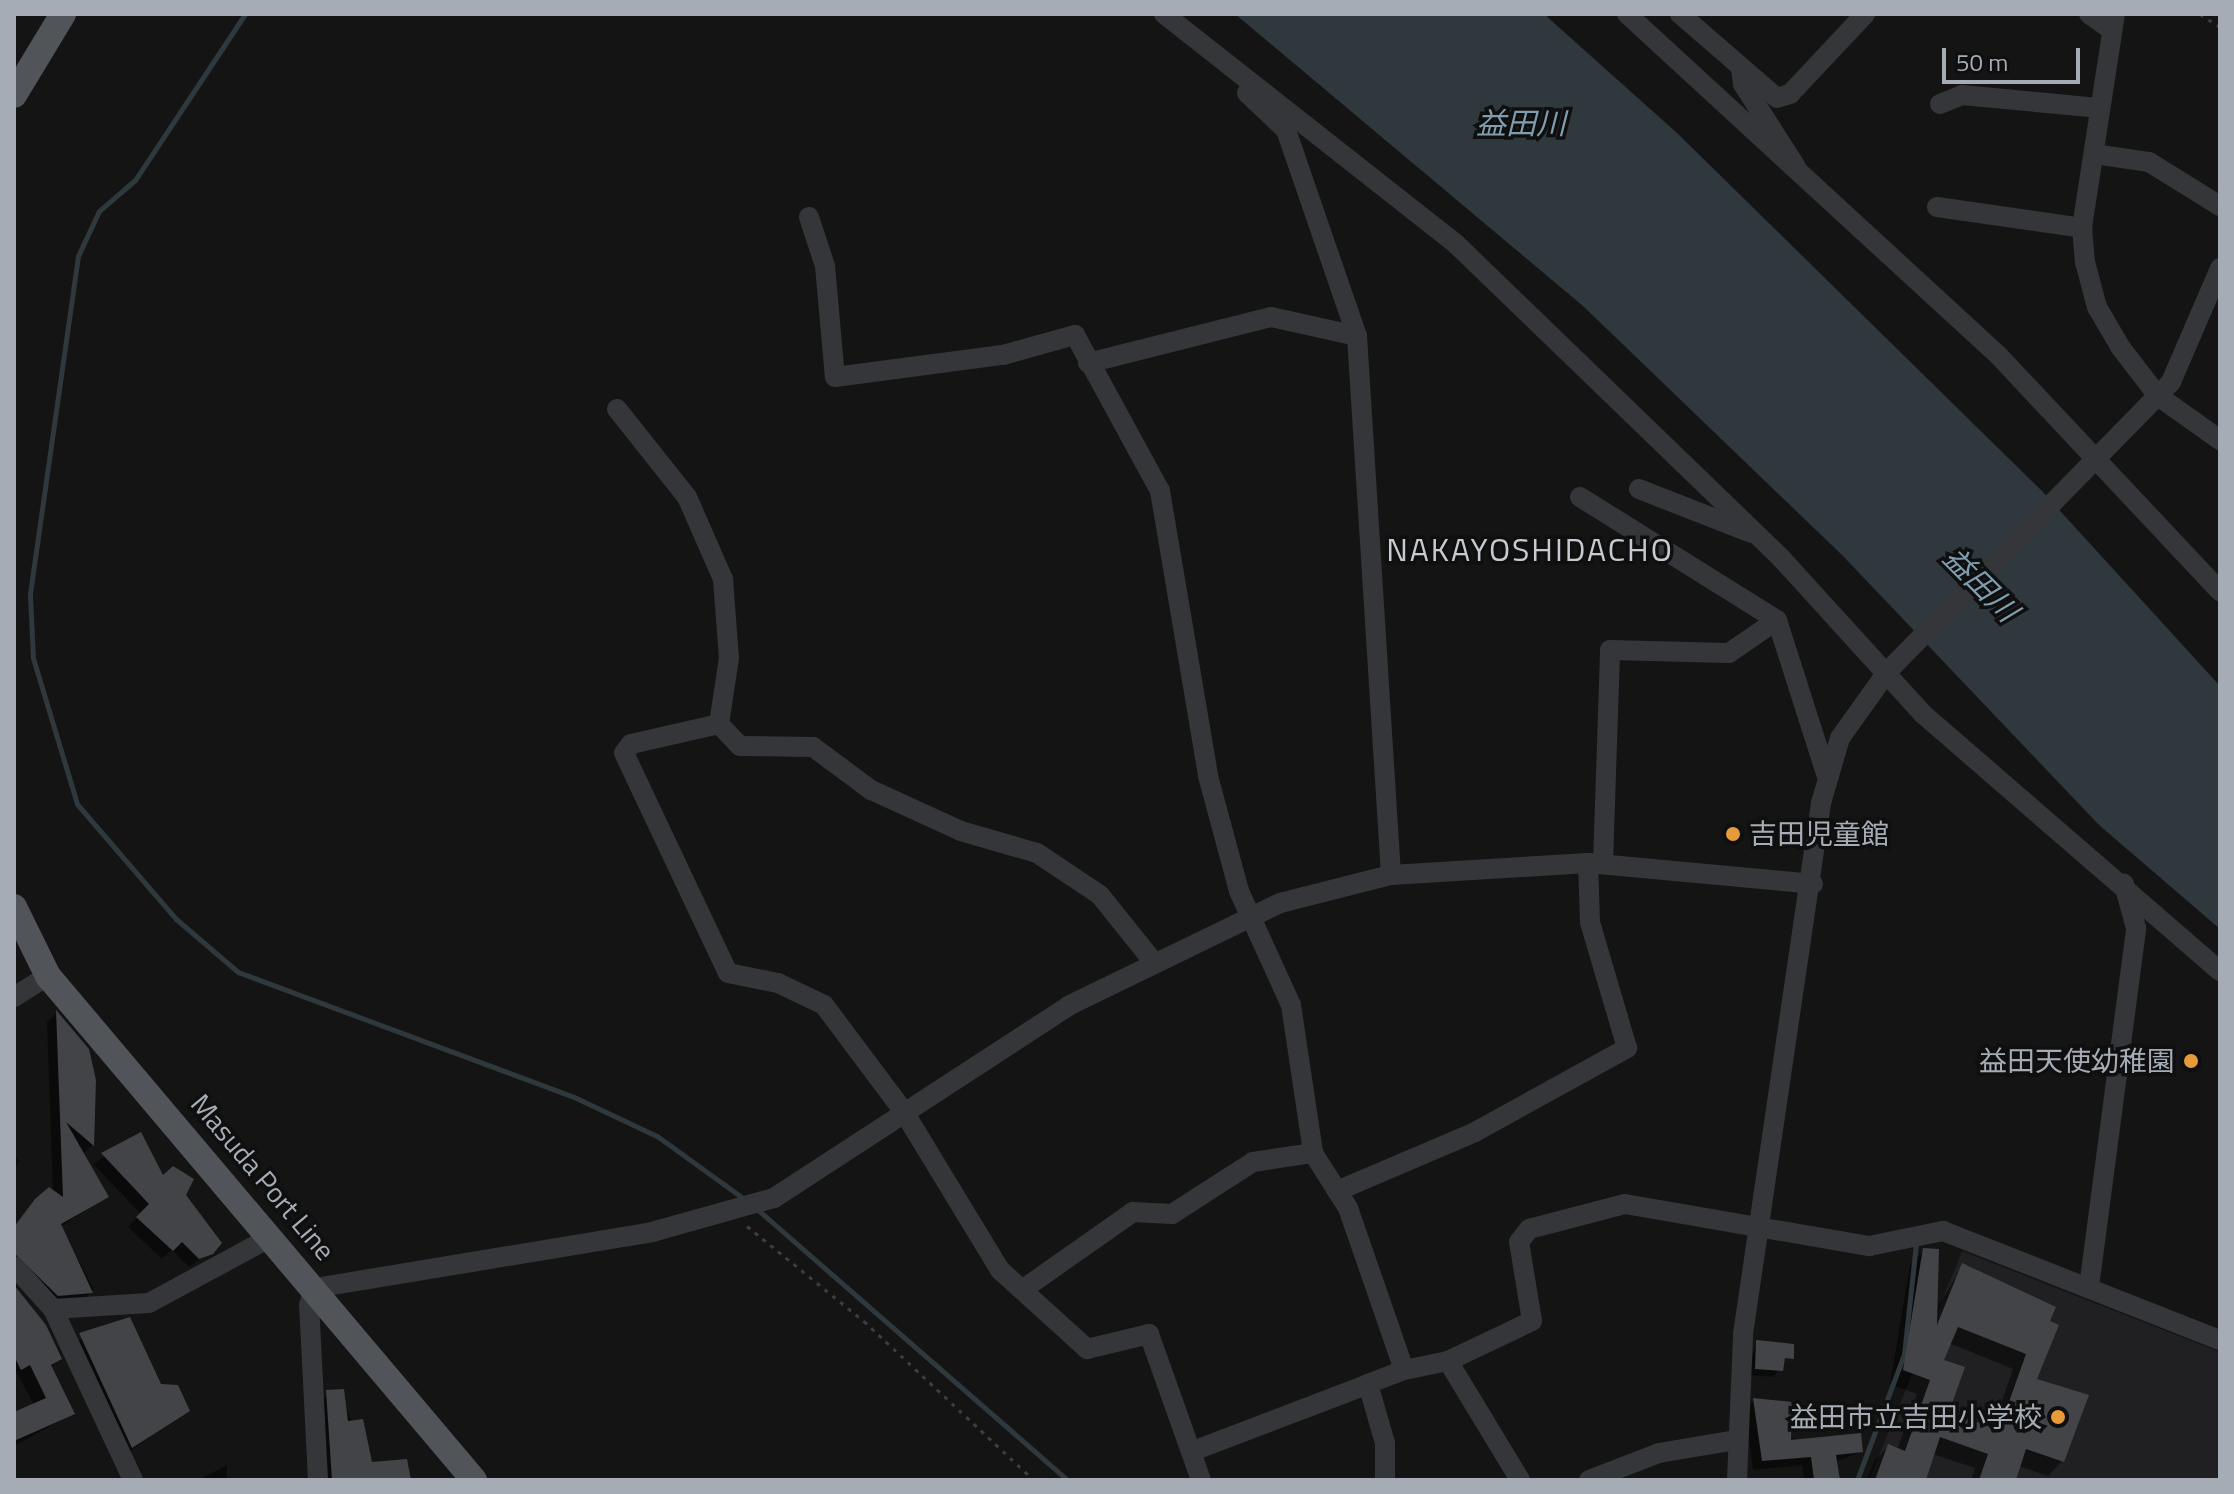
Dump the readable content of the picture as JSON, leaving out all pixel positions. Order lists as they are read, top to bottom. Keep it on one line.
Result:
{"streets":{"main road":["Masuda Port Line"]},"districts":["NAKAYOSHIDACHO"],"water":["益田川"],"places":["吉田児童館","益田天使幼稚園","益田市立吉田小学校"],"scale_bar":"50 m"}
